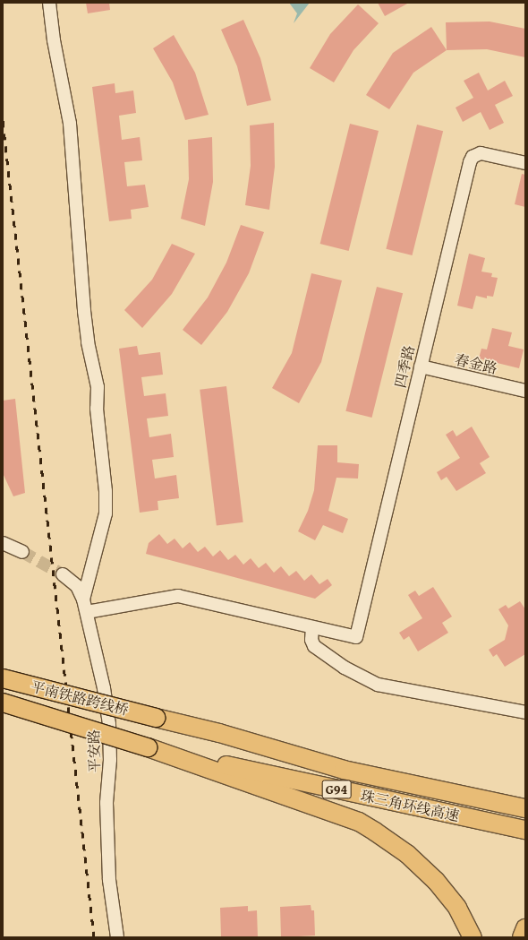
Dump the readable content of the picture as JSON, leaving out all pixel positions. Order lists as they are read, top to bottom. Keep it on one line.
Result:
{"streets":{"highway":["平南铁路跨线桥","G94","珠三角环线高速"],"street":["春金路","四季路","平安路"]},"crossings":[["春金路","四季路"],["平南铁路跨线桥","珠三角环线高速"]]}
